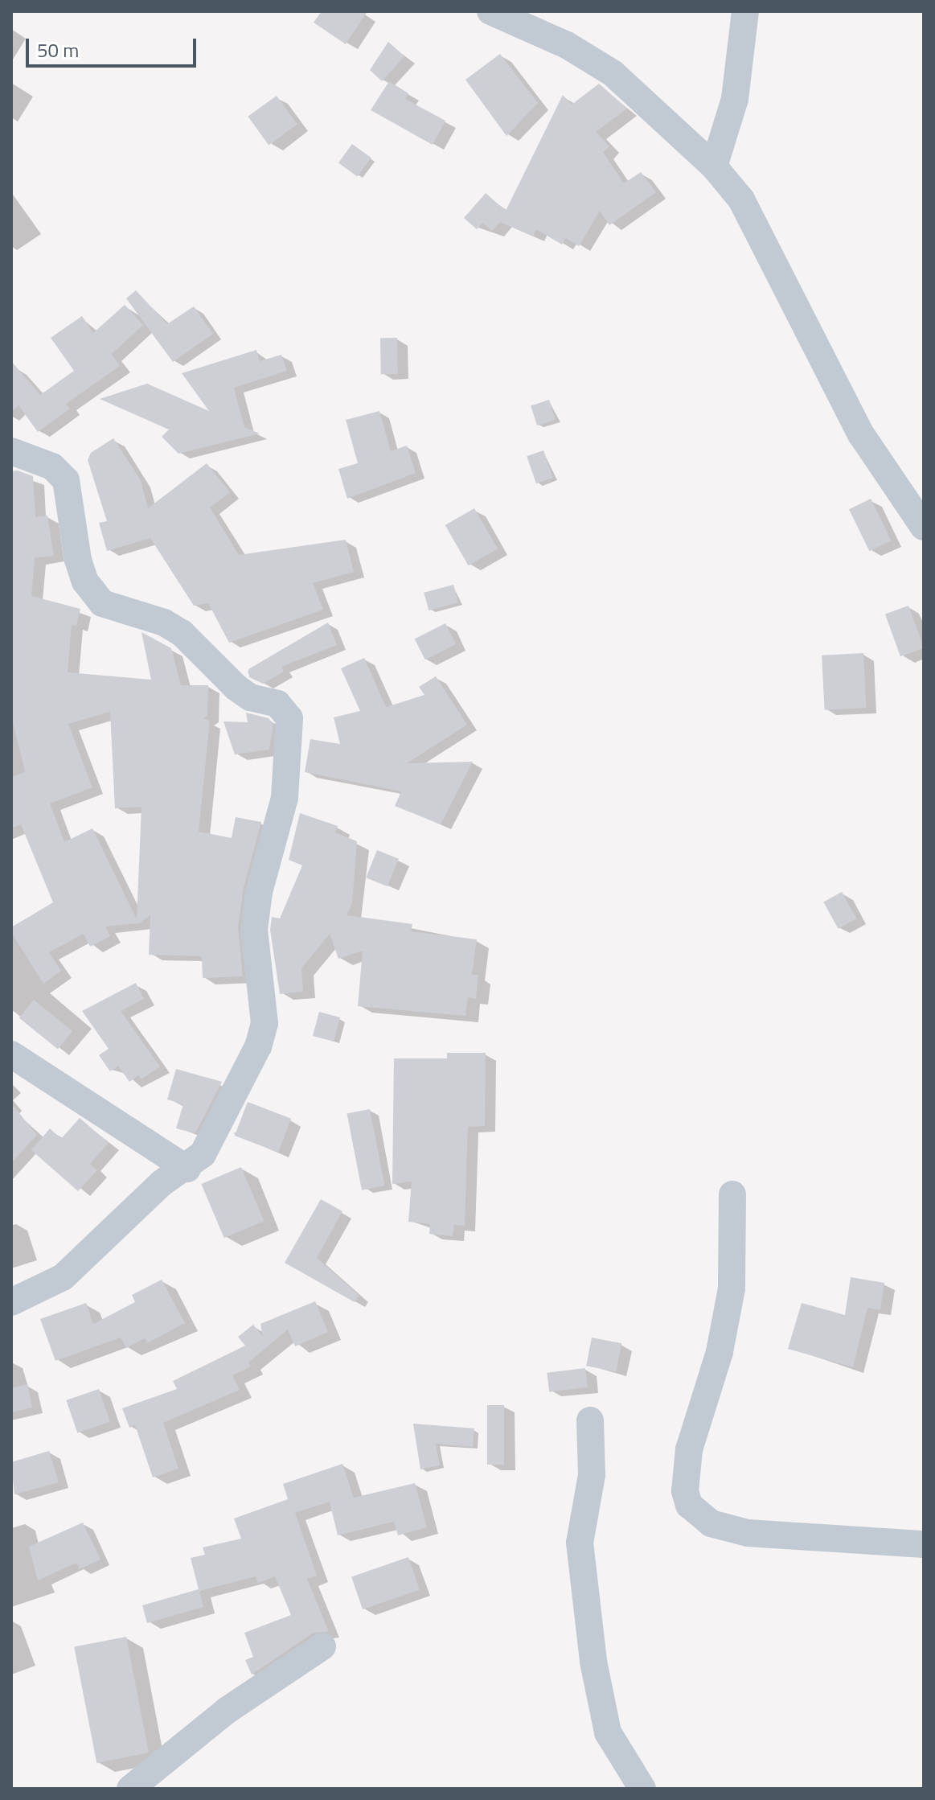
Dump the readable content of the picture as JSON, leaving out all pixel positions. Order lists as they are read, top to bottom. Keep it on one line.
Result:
{"scale_bar":"50 m"}
